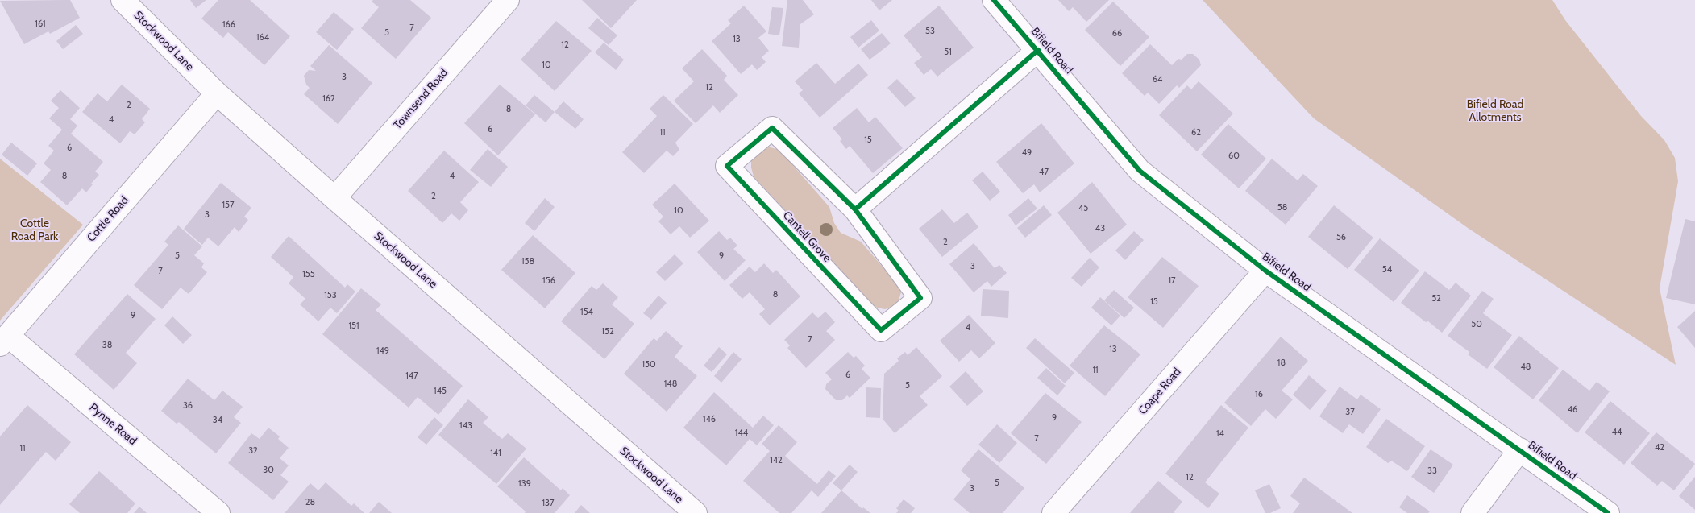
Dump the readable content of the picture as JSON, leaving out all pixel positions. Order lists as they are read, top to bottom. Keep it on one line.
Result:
{"streets":{"street":["Stockwood Lane","Bifield Road","Townsend Road","Cottle Road","Cantell Grove","Coape Road","Pynne Road"]},"crossings":[["Stockwood Lane","Townsend Road"],["Stockwood Lane","Cottle Road"],["Bifield Road","Coape Road"],["Cottle Road","Pynne Road"]],"parks":["Bifield Road Allotments","Cottle Road Park"],"house_numbers":["161","166","7","53","5","66","164","13","12","51","10","3","64","12","162","2","8","4","6","11","62","15","6","49","60","47","8","4","2","157","58","45","10","3","43","56","2","5","9","158","3","54","7","155","156","17","8","153","52","15","154","9","50","151","4","152","7","38","13","149","18","150","48","11","6","147","148","5","145","16","36","46","37","9","146","34","143","44","144","14","7","42","11","32","141","142","30","33","12","5","139","3","28","137"]}
